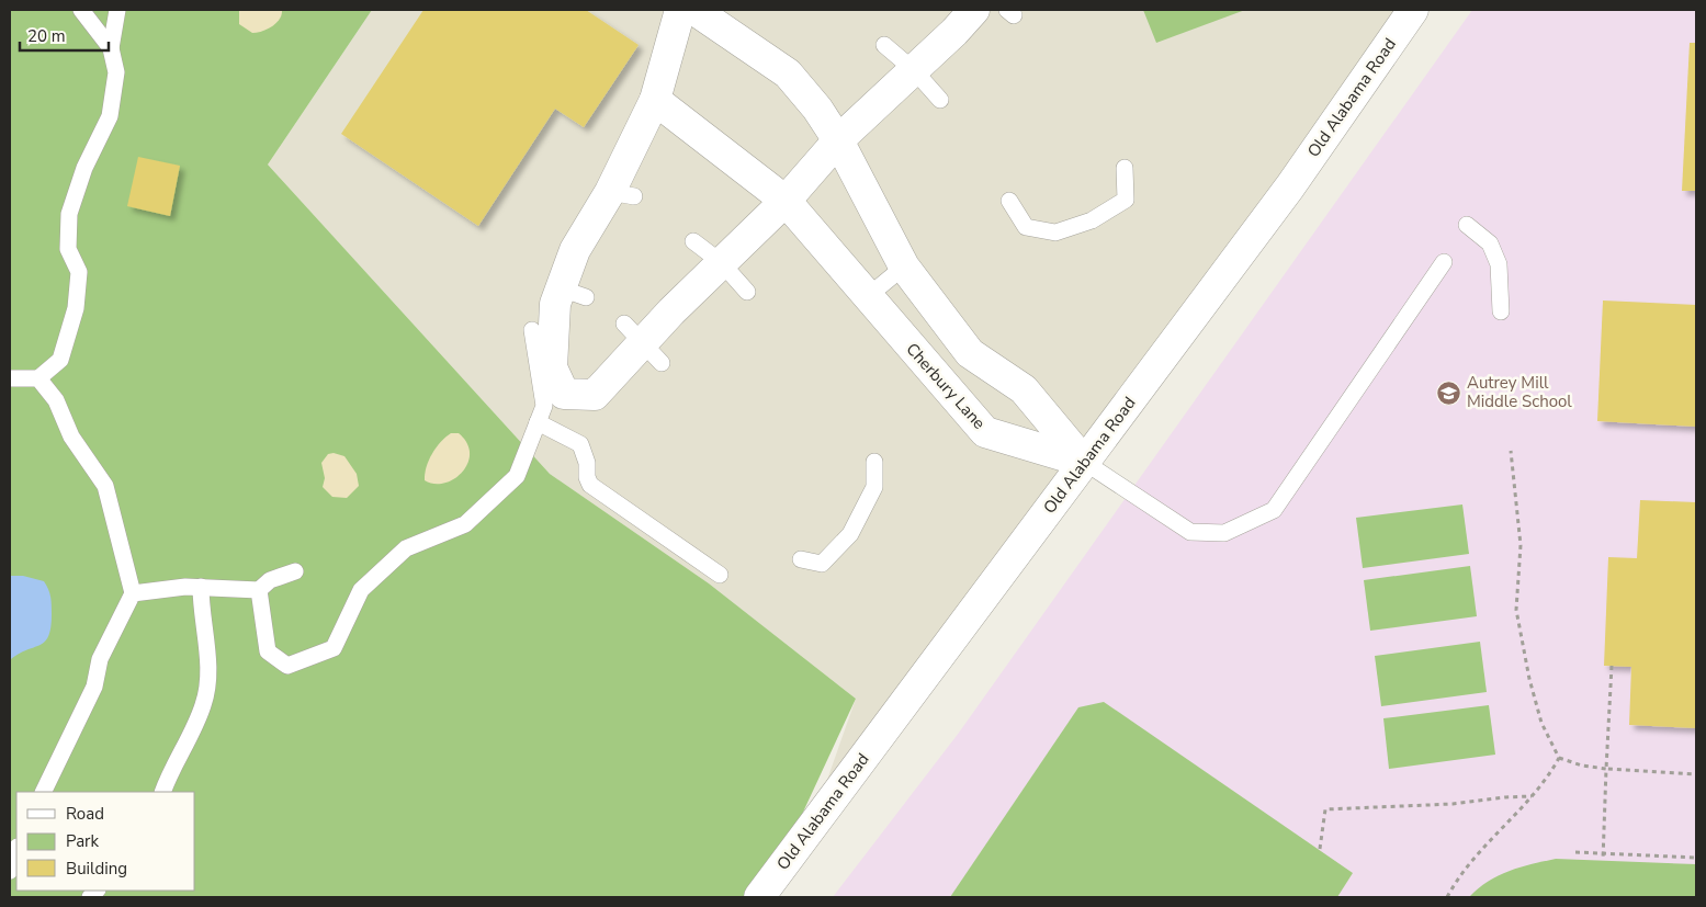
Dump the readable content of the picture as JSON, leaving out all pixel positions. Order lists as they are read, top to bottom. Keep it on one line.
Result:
{"streets":{"street":["Old Alabama Road","Cherbury Lane"]},"crossings":[["Old Alabama Road","Cherbury Lane"]],"places":{"school or university":["Autrey Mill Middle School"]},"legend":["Road","Park","Building"],"scale_bar":"20 m"}
